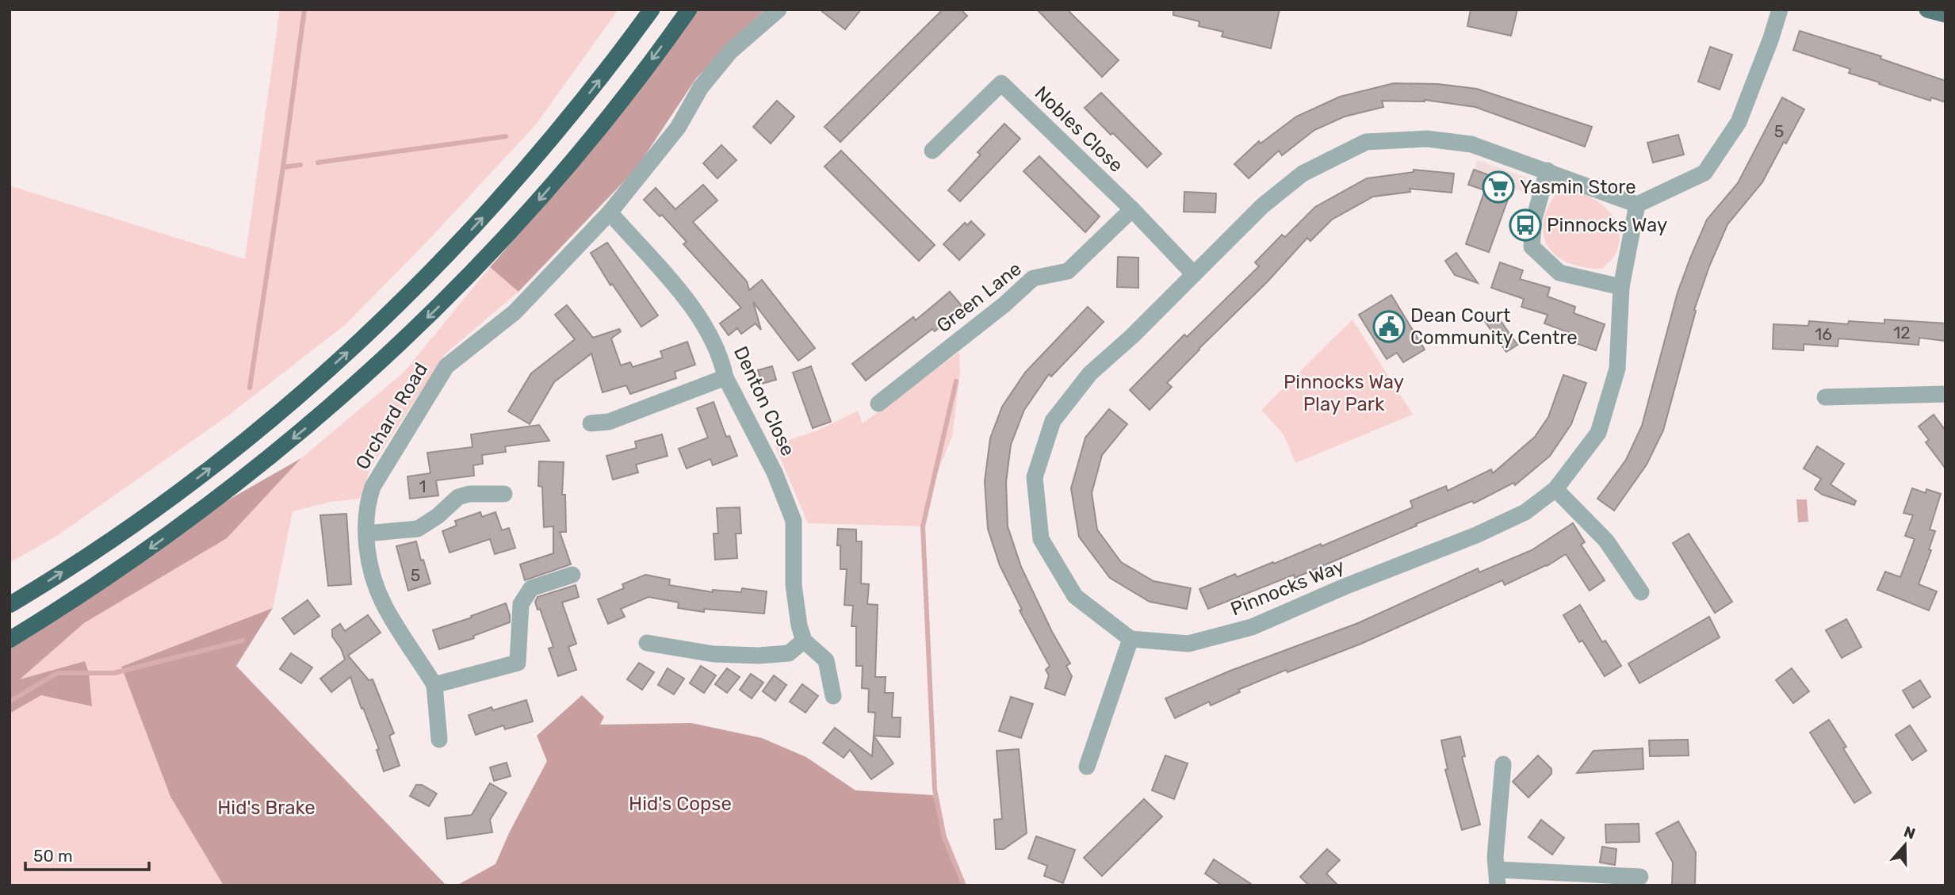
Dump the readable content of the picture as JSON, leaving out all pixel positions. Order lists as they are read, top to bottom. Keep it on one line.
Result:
{"streets":{"street":["Nobles Close","Green Lane","Denton Close","Orchard Road","Pinnocks Way"]},"crossings":[["Nobles Close","Green Lane"],["Denton Close","Orchard Road"]],"parks":["Pinnocks Way Play Park","Hid's Copse","Hid's Brake"],"places":{"supermarket":["Yasmin Store"],"bus stop":["Pinnocks Way"],"public building":["Dean Court Community Centre"]},"house_numbers":["5","12","16","1","5"],"scale_bar":"50 m","north":"top"}
